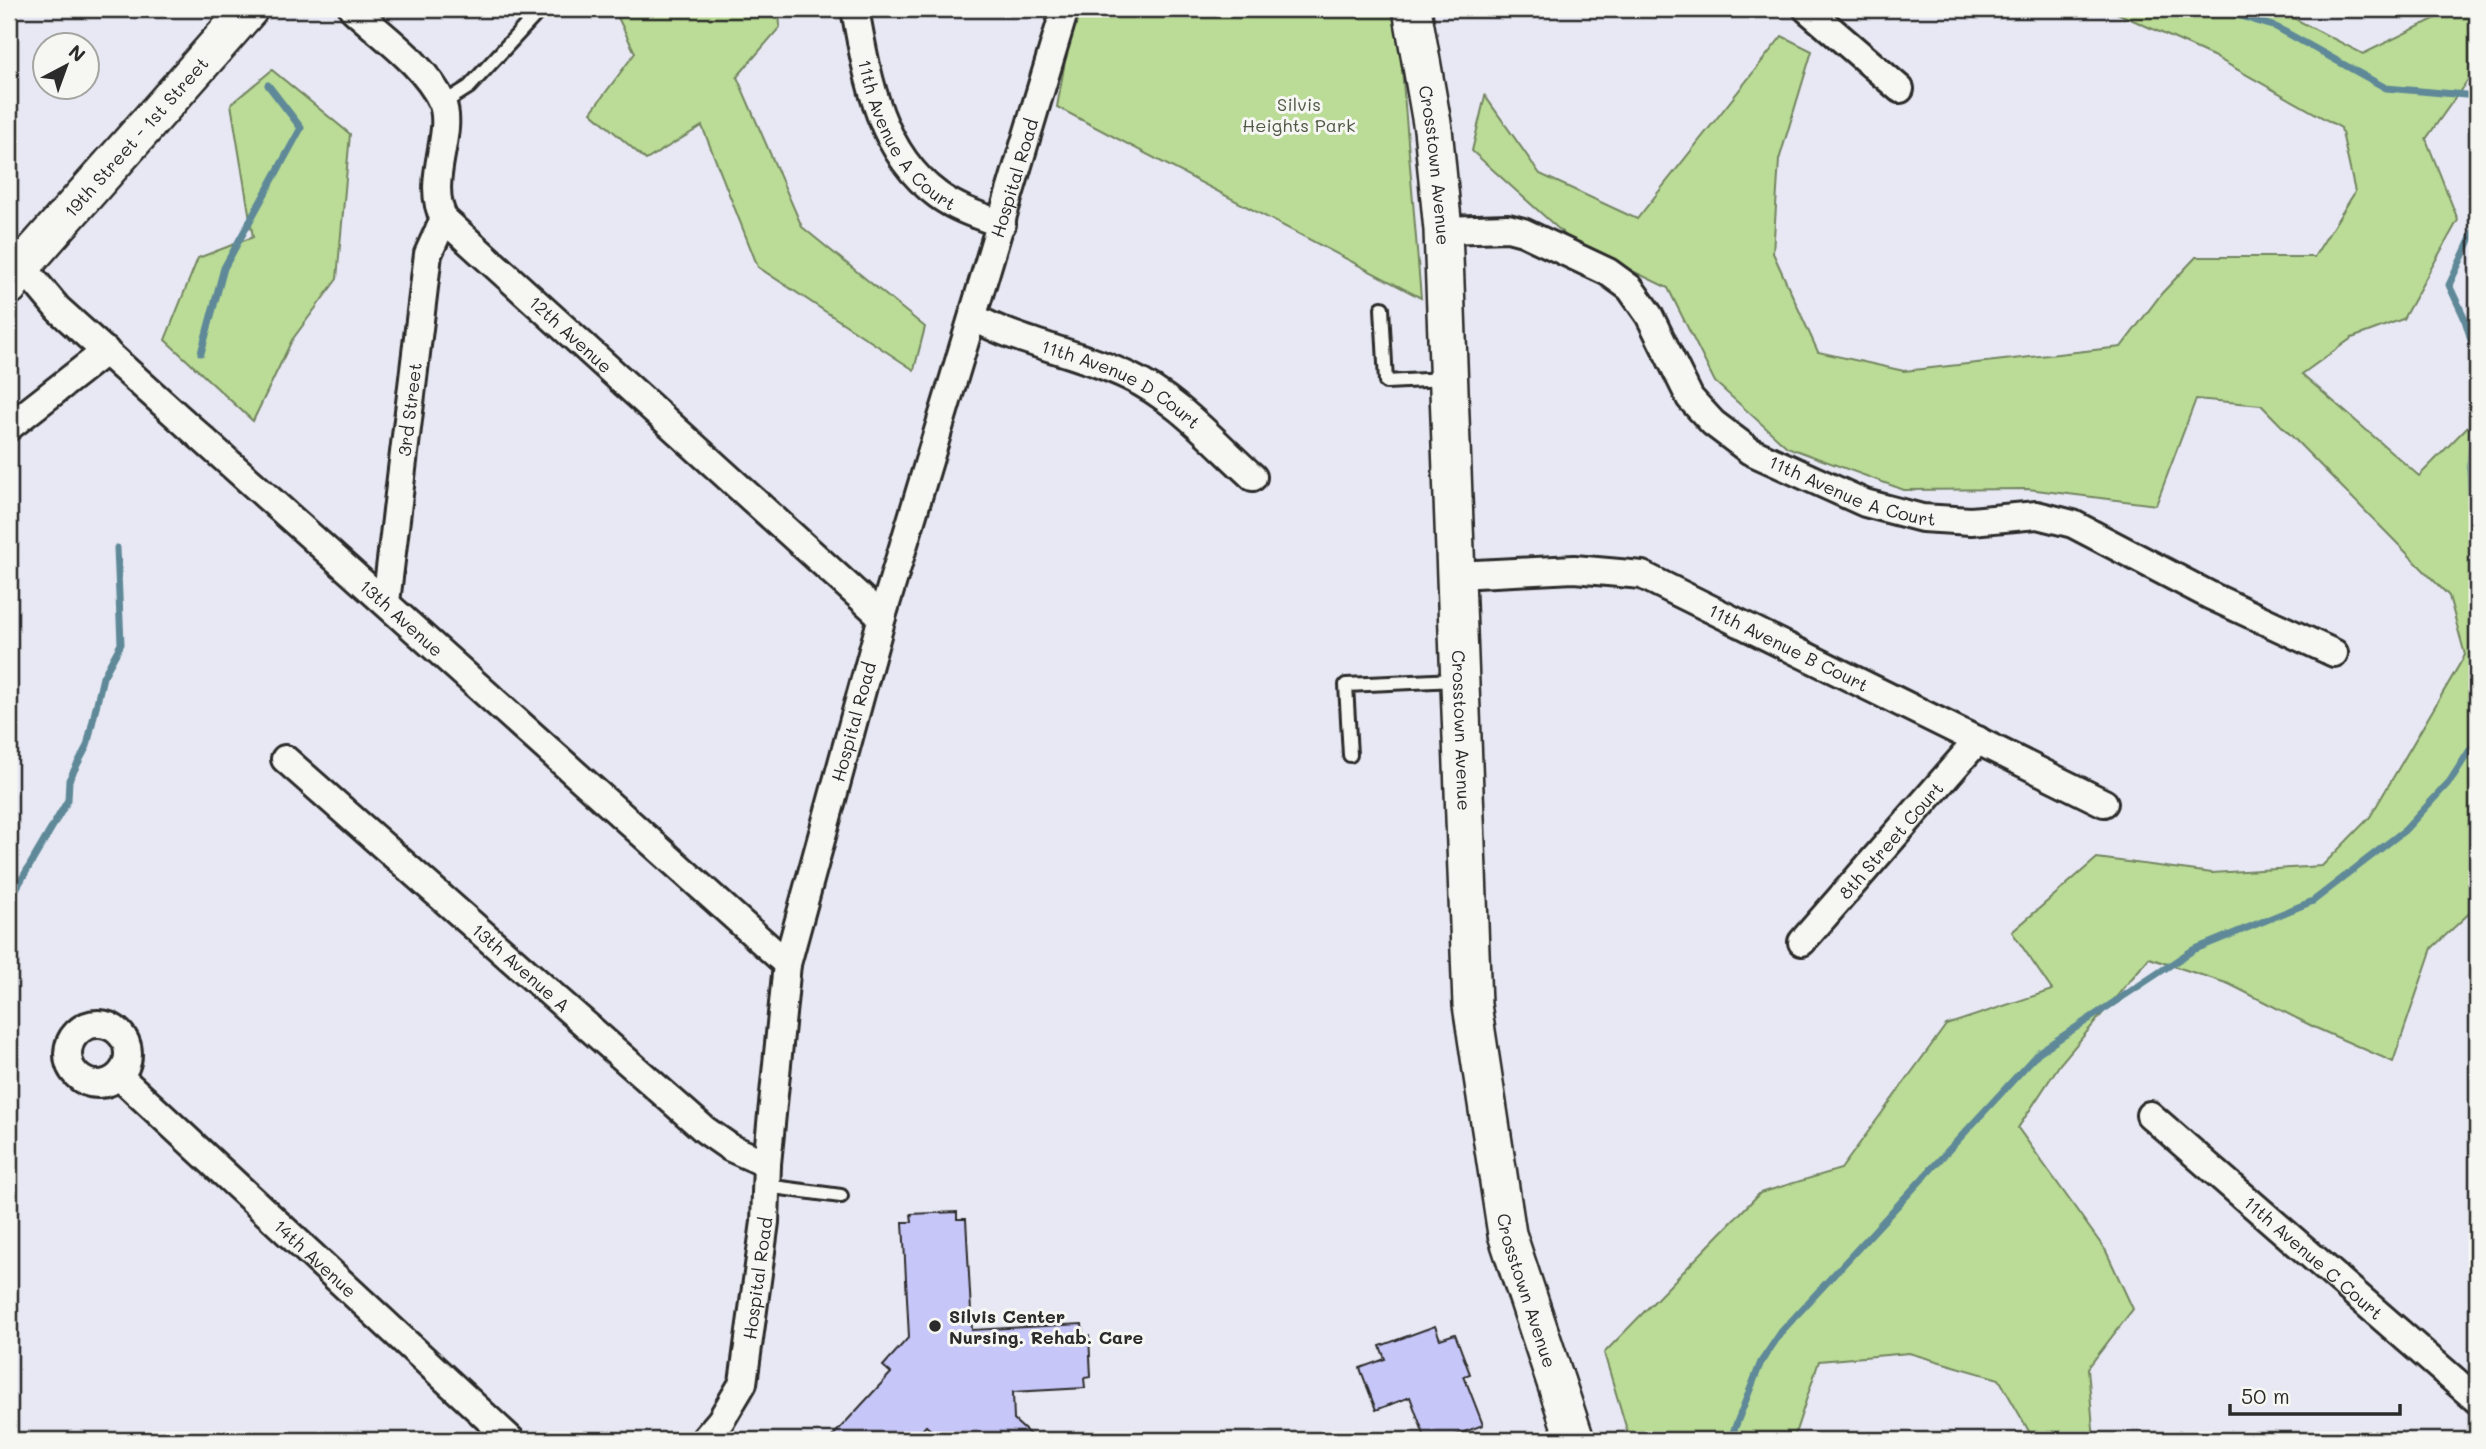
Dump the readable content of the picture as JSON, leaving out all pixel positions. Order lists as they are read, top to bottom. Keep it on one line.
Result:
{"streets":{"street":["11th Avenue A Court","19th Street - 1st Street","Crosstown Avenue","Hospital Road","12th Avenue","11th Avenue D Court","3rd Street","13th Avenue","11th Avenue B Court","8th Street Court","13th Avenue A","11th Avenue C Court","14th Avenue"]},"crossings":[["11th Avenue A Court","Crosstown Avenue"],["11th Avenue A Court","Hospital Road"],["19th Street - 1st Street","13th Avenue"],["Crosstown Avenue","11th Avenue B Court"],["Hospital Road","12th Avenue"],["Hospital Road","11th Avenue D Court"],["Hospital Road","13th Avenue"],["Hospital Road","13th Avenue A"],["12th Avenue","3rd Street"],["3rd Street","13th Avenue"],["11th Avenue B Court","8th Street Court"]],"parks":["Silvis Heights Park"],"places":["Silvis Center Nursing. Rehab. Care"],"scale_bar":"50 m","north":"top right"}
